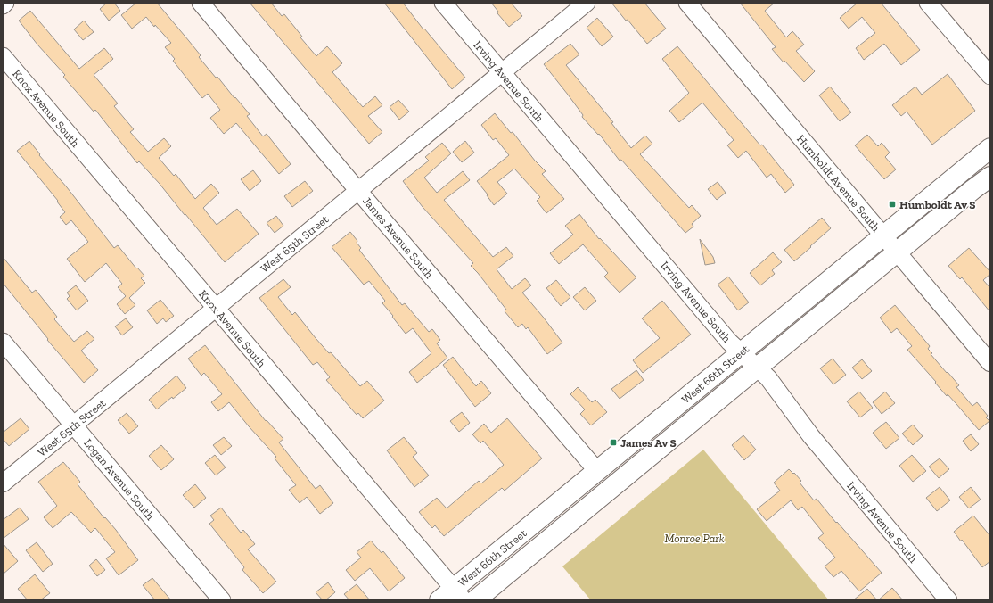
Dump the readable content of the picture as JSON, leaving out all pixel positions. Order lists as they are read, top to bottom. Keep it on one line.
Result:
{"streets":{"main road":["West 66th Street"],"street":["Irving Avenue South","Knox Avenue South","Humboldt Avenue South","James Avenue South","West 65th Street","Logan Avenue South"]},"crossings":[["Irving Avenue South","West 65th Street"],["Irving Avenue South","West 66th Street"],["Knox Avenue South","West 65th Street"],["Knox Avenue South","West 66th Street"],["Humboldt Avenue South","West 66th Street"],["James Avenue South","West 65th Street"],["James Avenue South","West 66th Street"],["West 65th Street","Logan Avenue South"]],"parks":["Monroe Park"],"places":{"transit":["Humboldt Av S","James Av S"]}}
